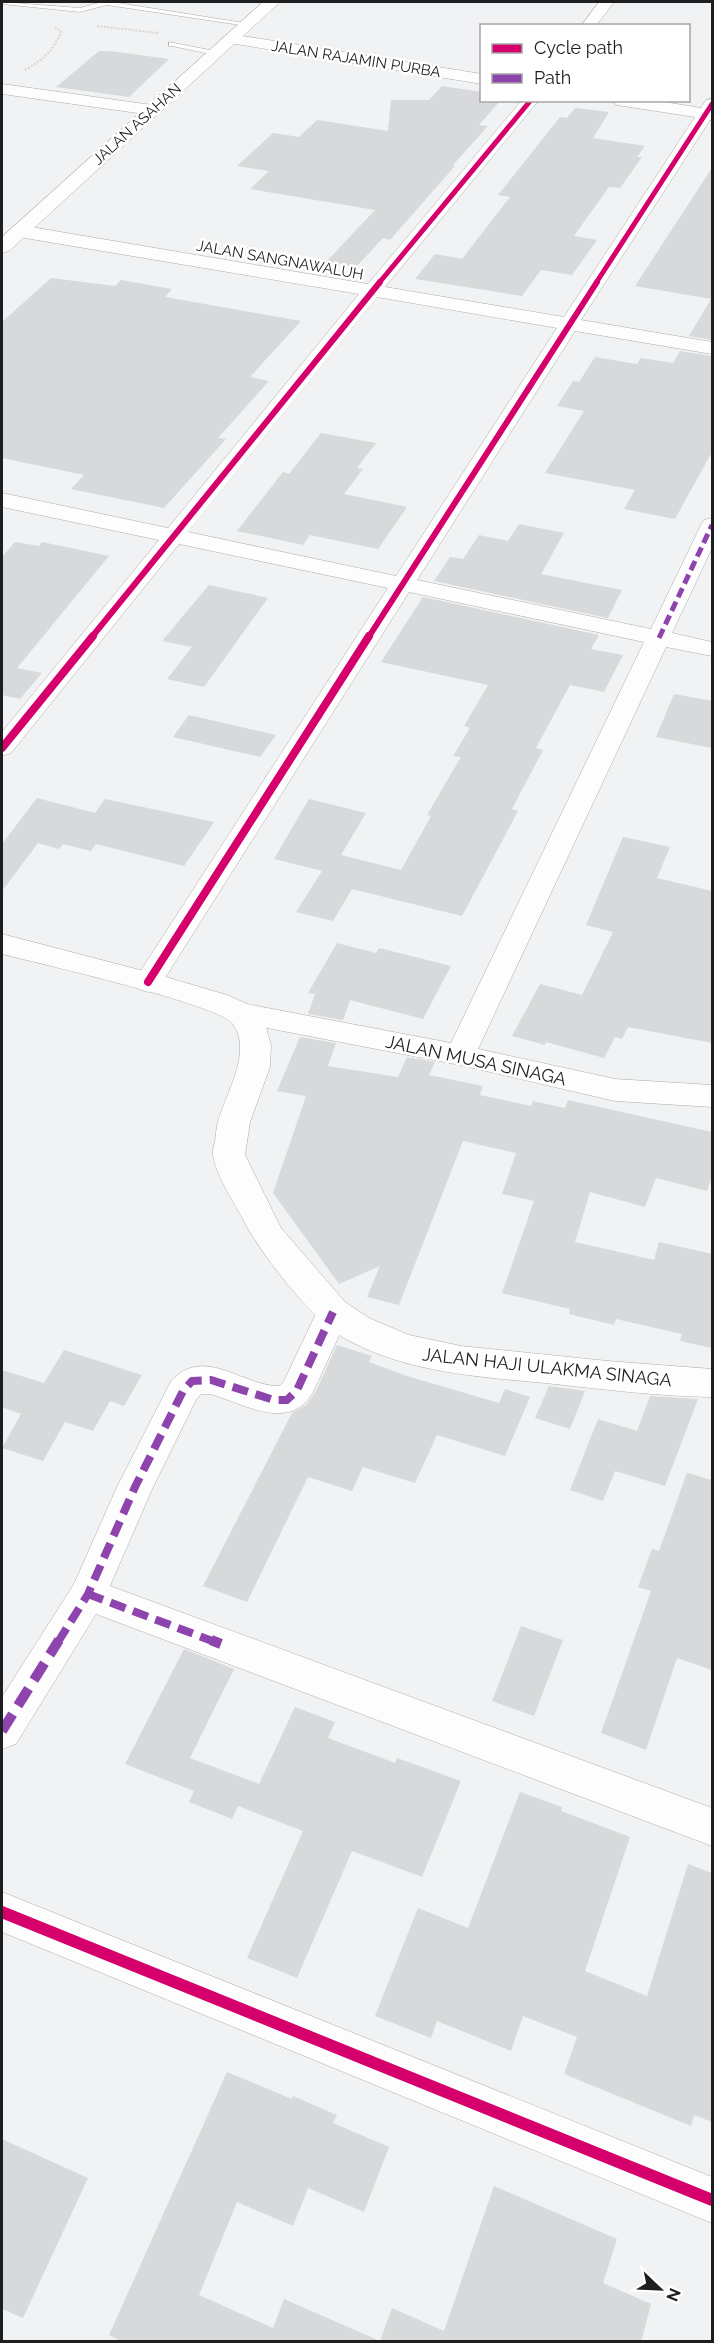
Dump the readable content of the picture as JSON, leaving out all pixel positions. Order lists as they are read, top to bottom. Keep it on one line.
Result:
{"streets":{"main road":["JALAN ASAHAN","JALAN HAJI ULAKMA SINAGA"],"street":["JALAN RAJAMIN PURBA","JALAN SANGNAWALUH","JALAN MUSA SINAGA"]},"crossings":[["JALAN RAJAMIN PURBA","JALAN ASAHAN"],["JALAN ASAHAN","JALAN SANGNAWALUH"],["JALAN MUSA SINAGA","JALAN HAJI ULAKMA SINAGA"]],"legend":["Cycle path","Path"],"north":"bottom right"}
